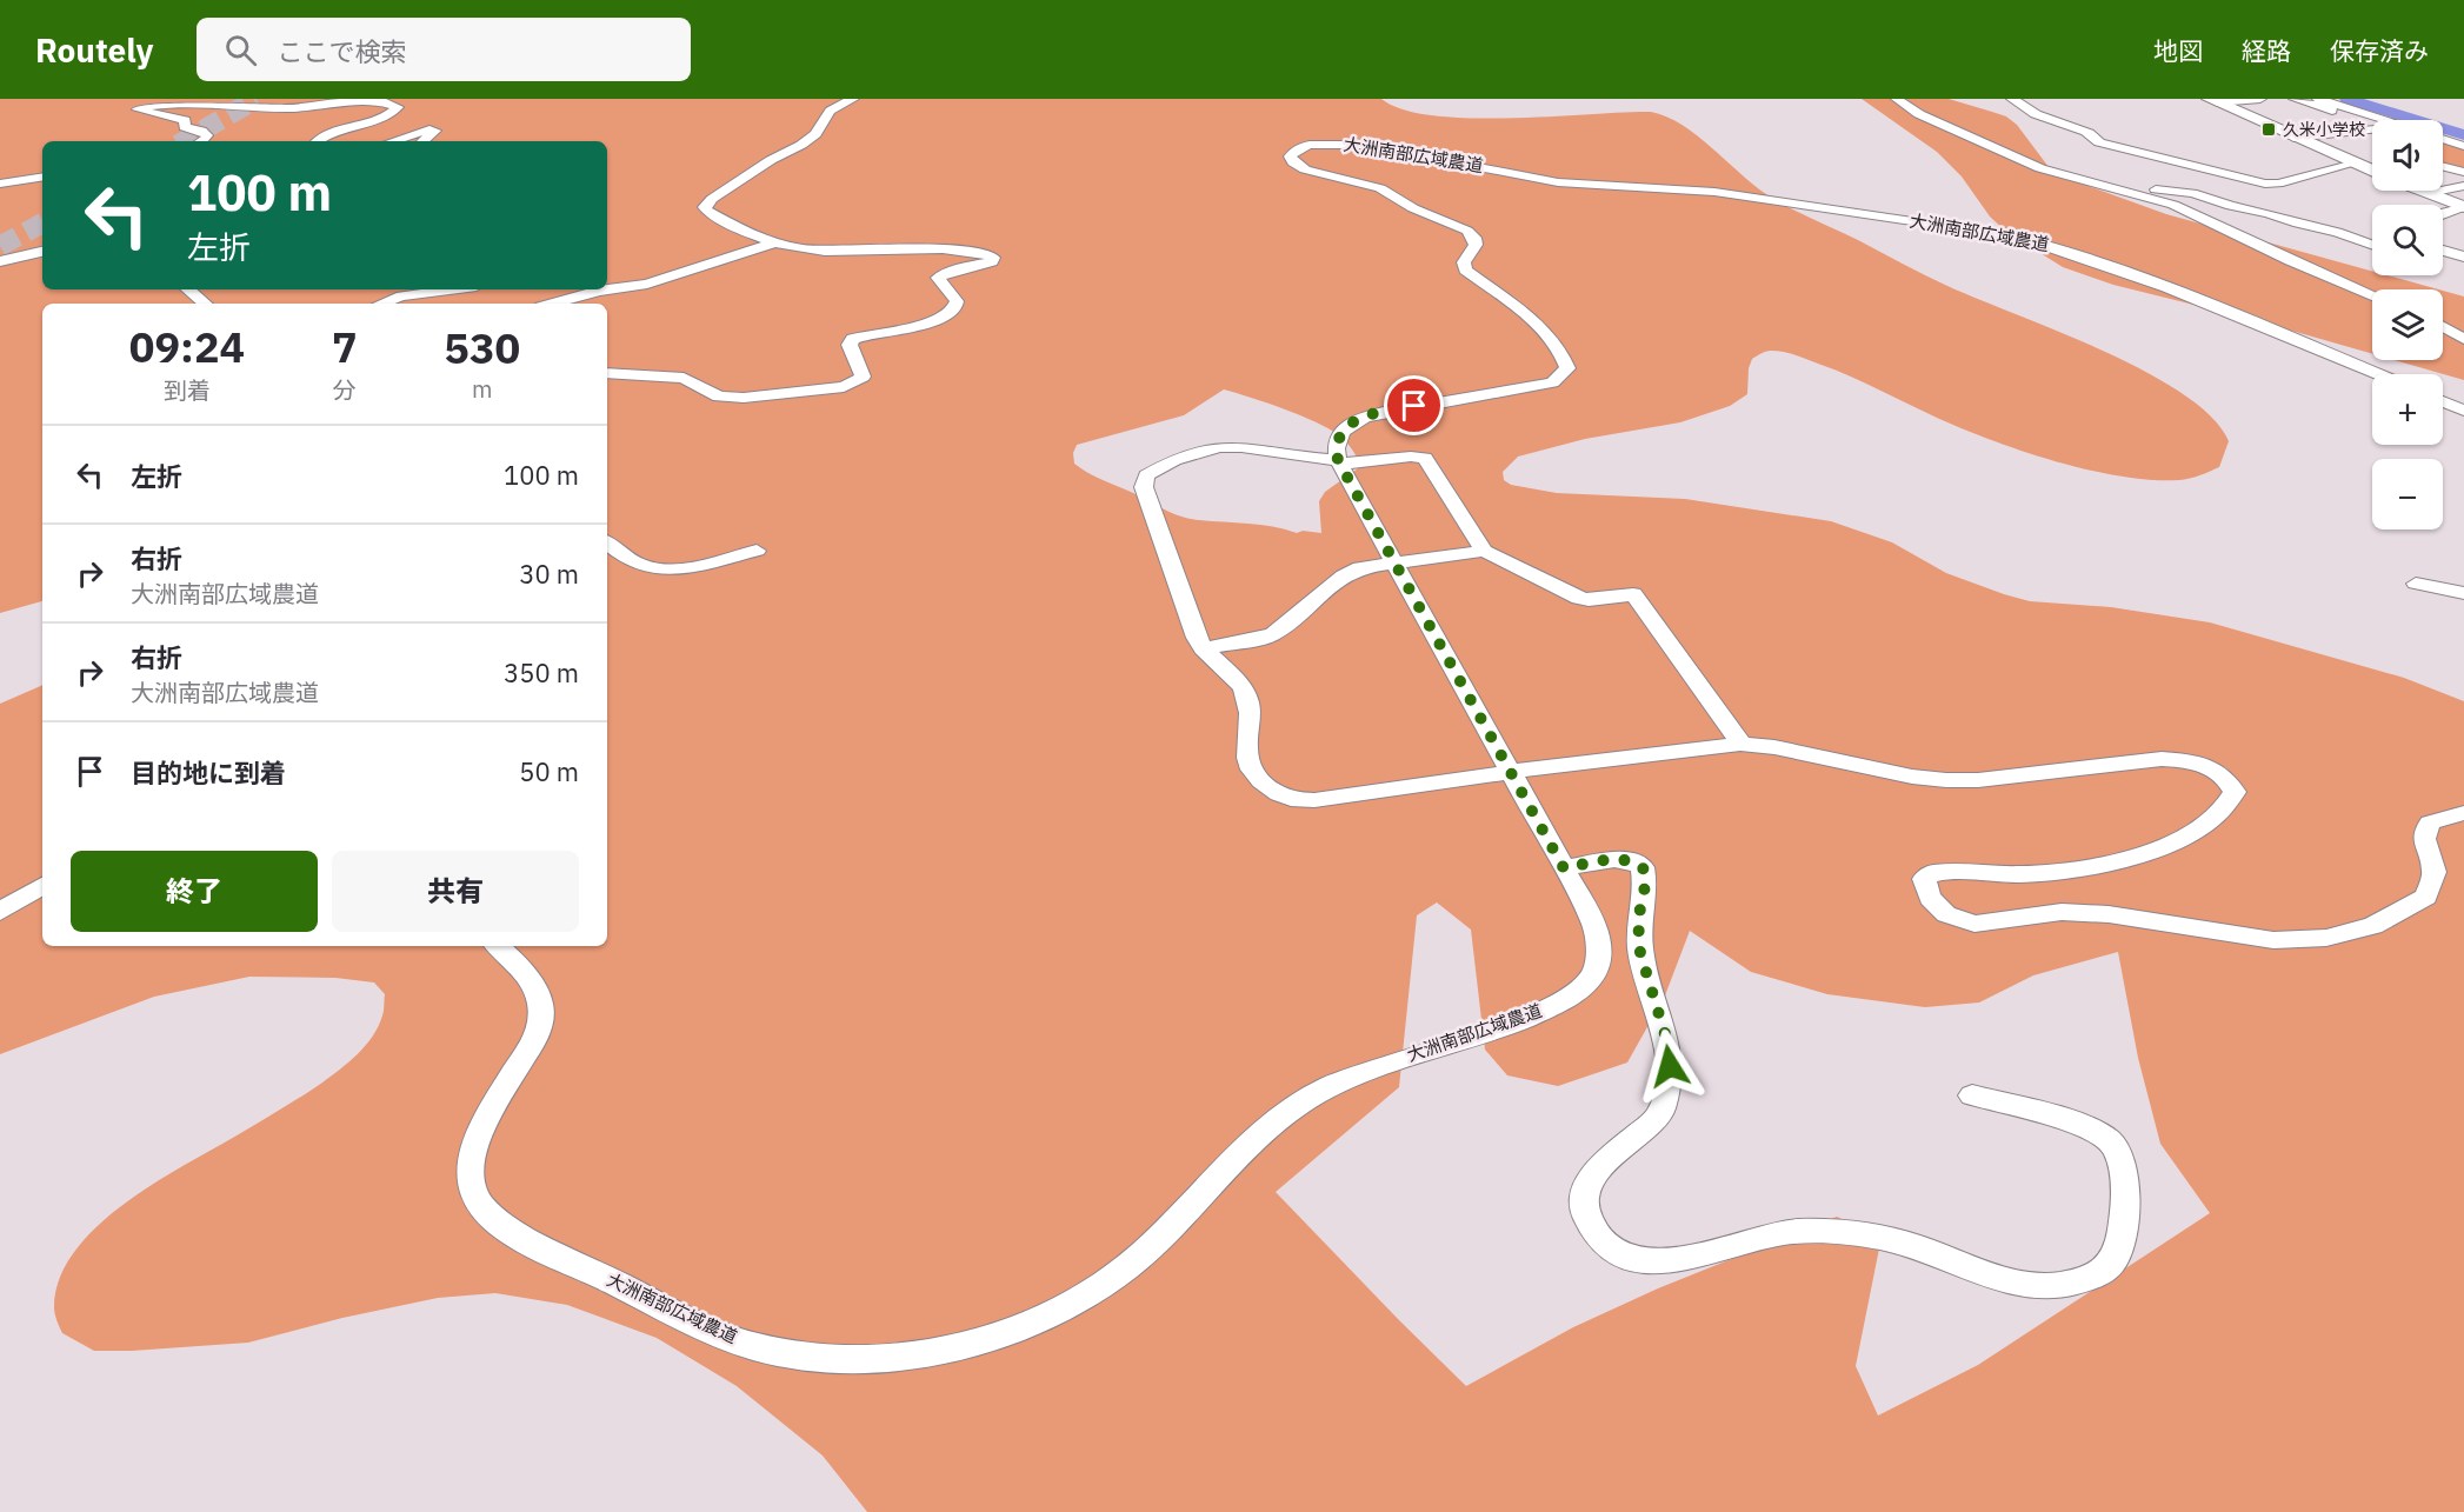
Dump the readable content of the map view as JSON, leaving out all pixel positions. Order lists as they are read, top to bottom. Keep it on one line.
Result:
{"streets":{"street":["大洲南部広域農道"]},"places":{"transit":["久米小学校"]},"page":{"header":"Routely","search":"ここで検索","nav":["地図","経路","保存済み"],"map_buttons":["+","−"],"turn":["100 m","左折"],"eta":["09:24","到着","7","分","530","m"],"list":[{"name":"左折","value":"100 m"},{"name":"右折","note":"大洲南部広域農道","value":"30 m"},{"name":"右折","note":"大洲南部広域農道","value":"350 m"},{"name":"目的地に到着","value":"50 m"}],"buttons":["終了","共有"]}}
